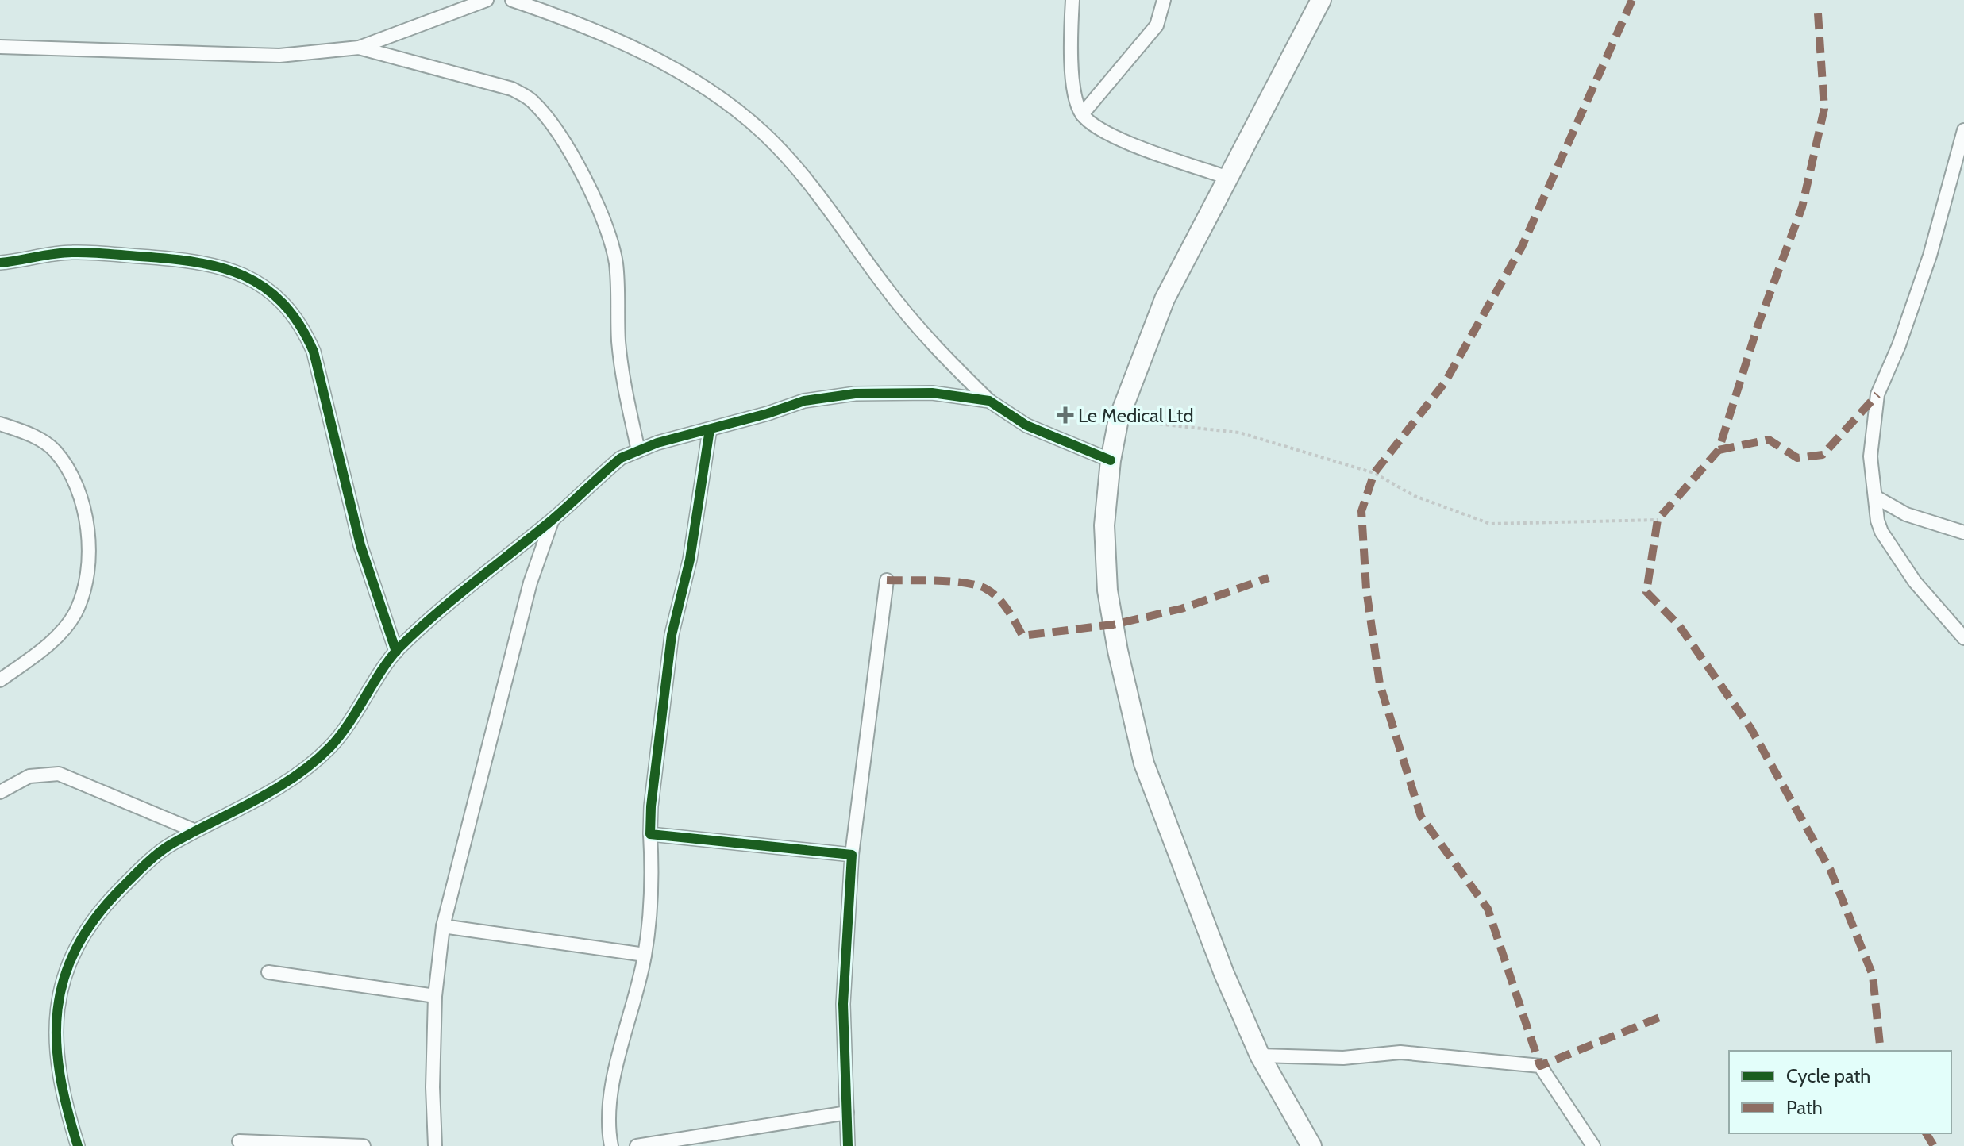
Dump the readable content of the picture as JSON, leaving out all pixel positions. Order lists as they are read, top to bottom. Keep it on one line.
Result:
{"places":{"health":["Le Medical Ltd"]},"legend":["Cycle path","Path"]}
